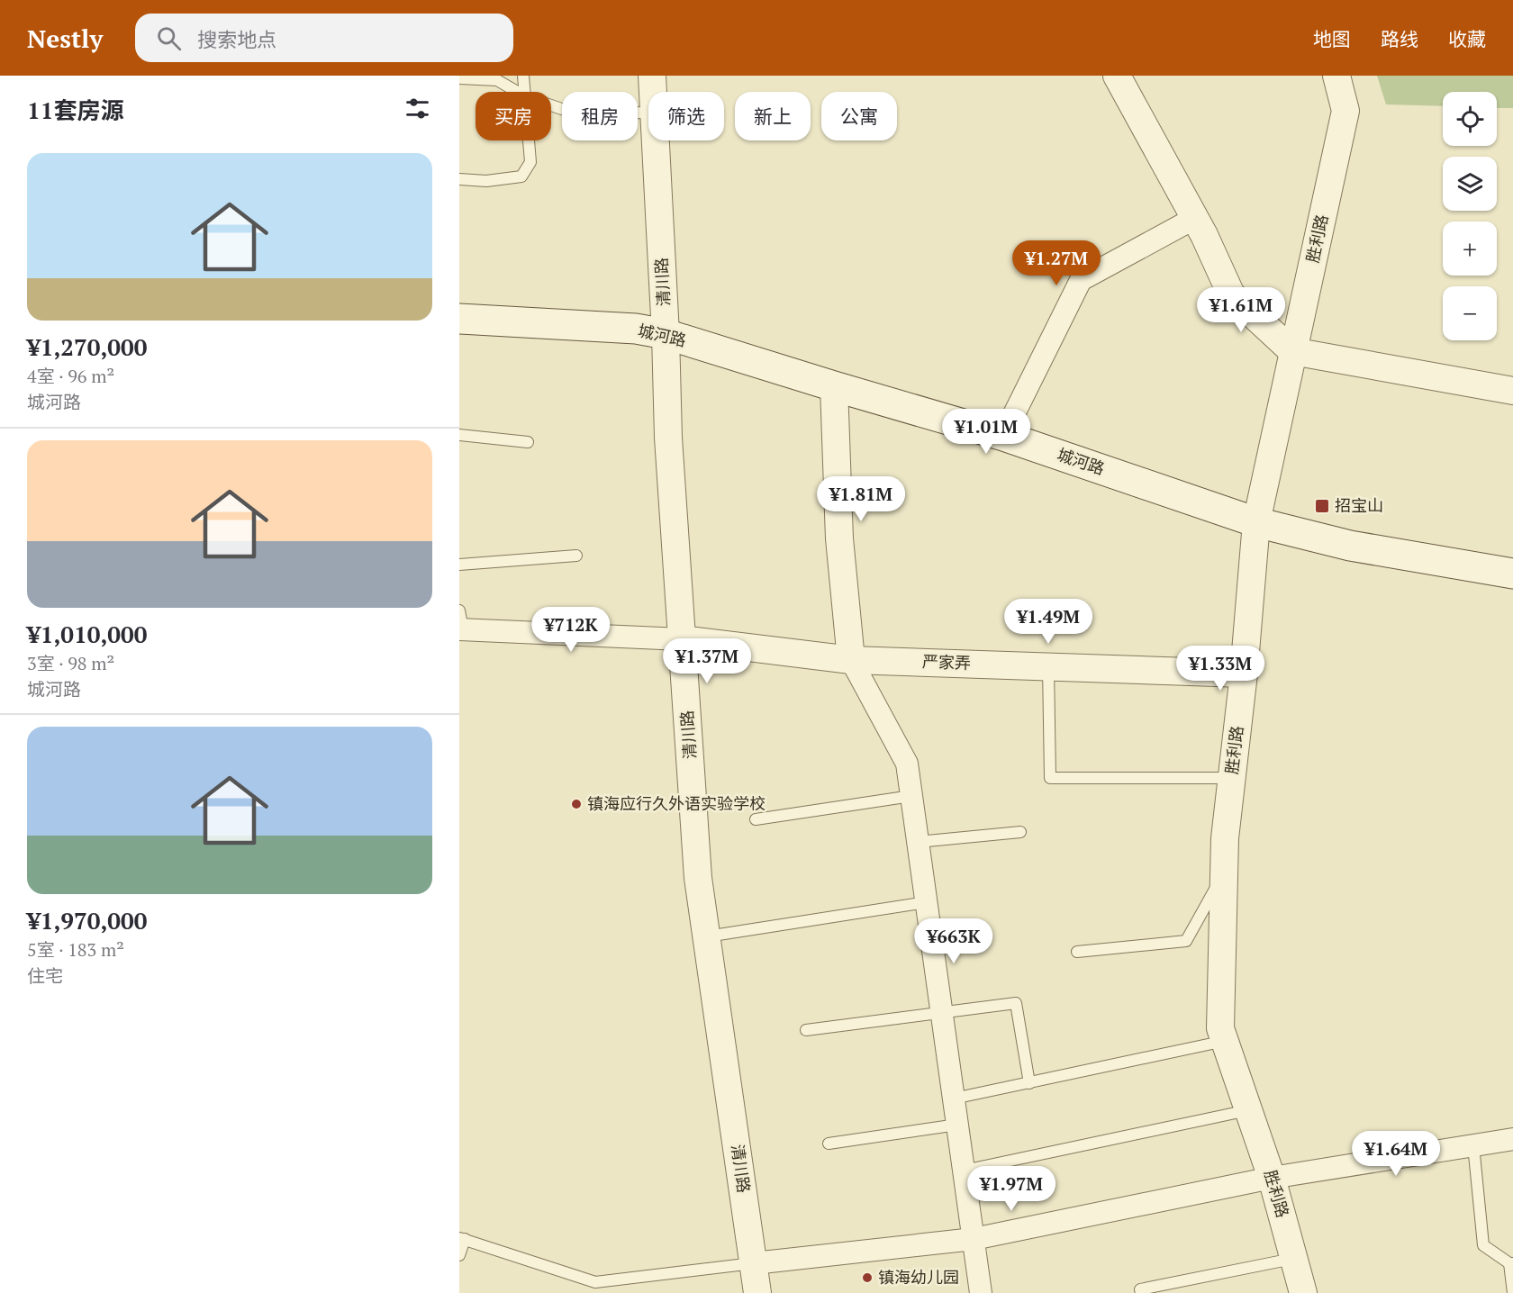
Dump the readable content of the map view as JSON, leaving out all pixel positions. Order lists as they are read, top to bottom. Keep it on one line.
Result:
{"streets":{"main road":["城河路"],"street":["胜利路","清川路","严家弄"]},"crossings":[["胜利路","城河路"],["胜利路","严家弄"],["清川路","城河路"],["清川路","严家弄"]],"places":{"transit":["招宝山"],"other":["镇海应行久外语实验学校","镇海幼儿园"]},"page":{"header":"Nestly","search":"搜索地点","nav":["地图","路线","收藏"],"heading":"11套房源","map_buttons":["+","−"],"chip":["买房","租房","筛选","新上","公寓"],"list":[{"name":"¥1,270,000","note":"4室 · 96 m² · 城河路"},{"name":"¥1,010,000","note":"3室 · 98 m² · 城河路"},{"name":"¥1,970,000","note":"5室 · 183 m² · 住宅"}],"price":["¥1.27M","¥1.61M","¥1.01M","¥1.81M","¥1.49M","¥712K","¥1.37M","¥1.33M","¥663K","¥1.64M","¥1.97M"]}}
